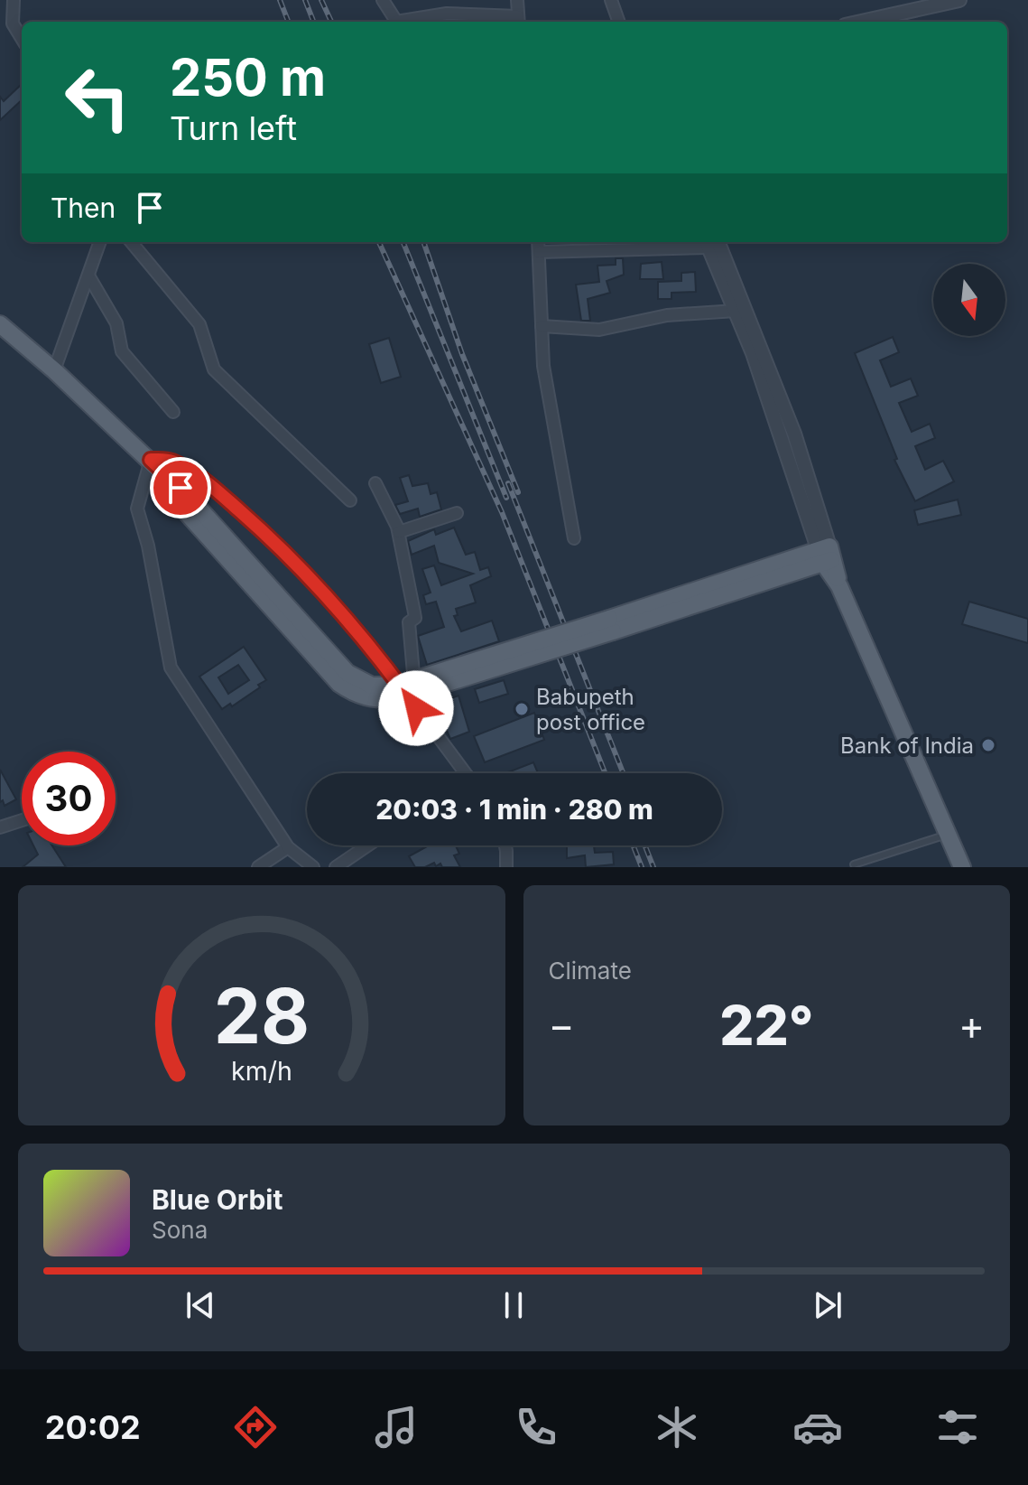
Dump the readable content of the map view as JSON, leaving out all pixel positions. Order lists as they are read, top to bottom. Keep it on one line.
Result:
{"places":["Babupeth post office","Bank of India"],"north":"bottom","page":{"turn":["250 m","Turn left"],"then":"Then","limit":"30","trip":"20:03 · 1 min · 280 m","tile":"Climate","heat":["−","22°","+"],"song":["Blue Orbit","Sona"],"tabs":"20:02","gauge":["28","km/h"]}}
